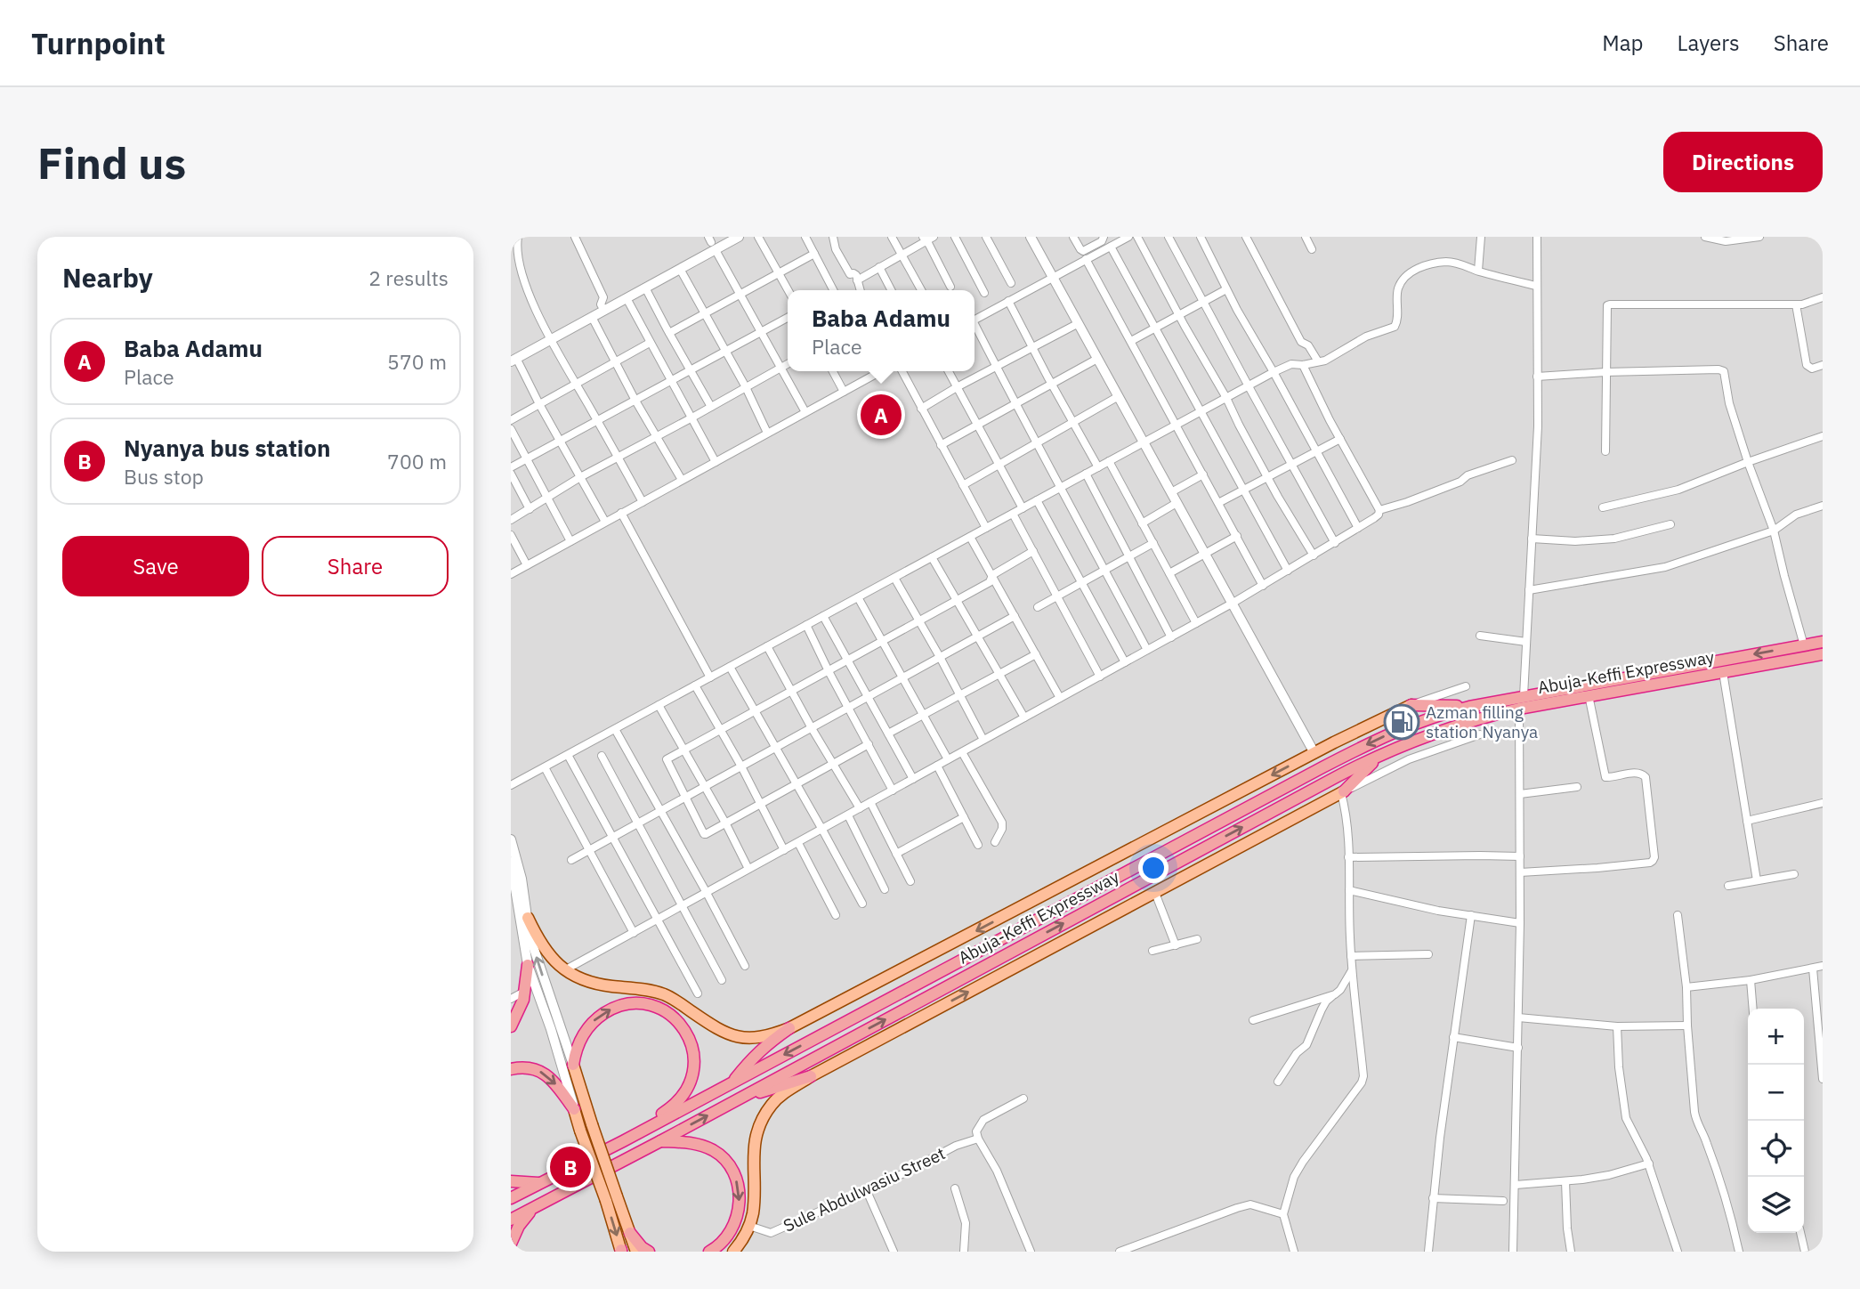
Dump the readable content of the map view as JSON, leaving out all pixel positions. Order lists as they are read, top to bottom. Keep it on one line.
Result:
{"streets":{"highway":["Abuja-Keffi Expressway"],"street":["Sule Abdulwasiu Street"]},"crossings":[["Abuja-Keffi Expressway","Sule Abdulwasiu Street"]],"places":{"fuel station":["Azman filling station Nyanya"]},"page":{"header":"Turnpoint","nav":["Map","Layers","Share"],"buttons":["Directions",["Save","Share"]],"title":"Find us","heading":["Nearby","2 results"],"popup":["Baba Adamu","Place"],"list":[{"mark":"A","name":"Baba Adamu","note":"Place","value":"570 m"},{"mark":"B","name":"Nyanya bus station","note":"Bus stop","value":"700 m"}],"pins":["A","B"],"map_buttons":["+","−"]}}
